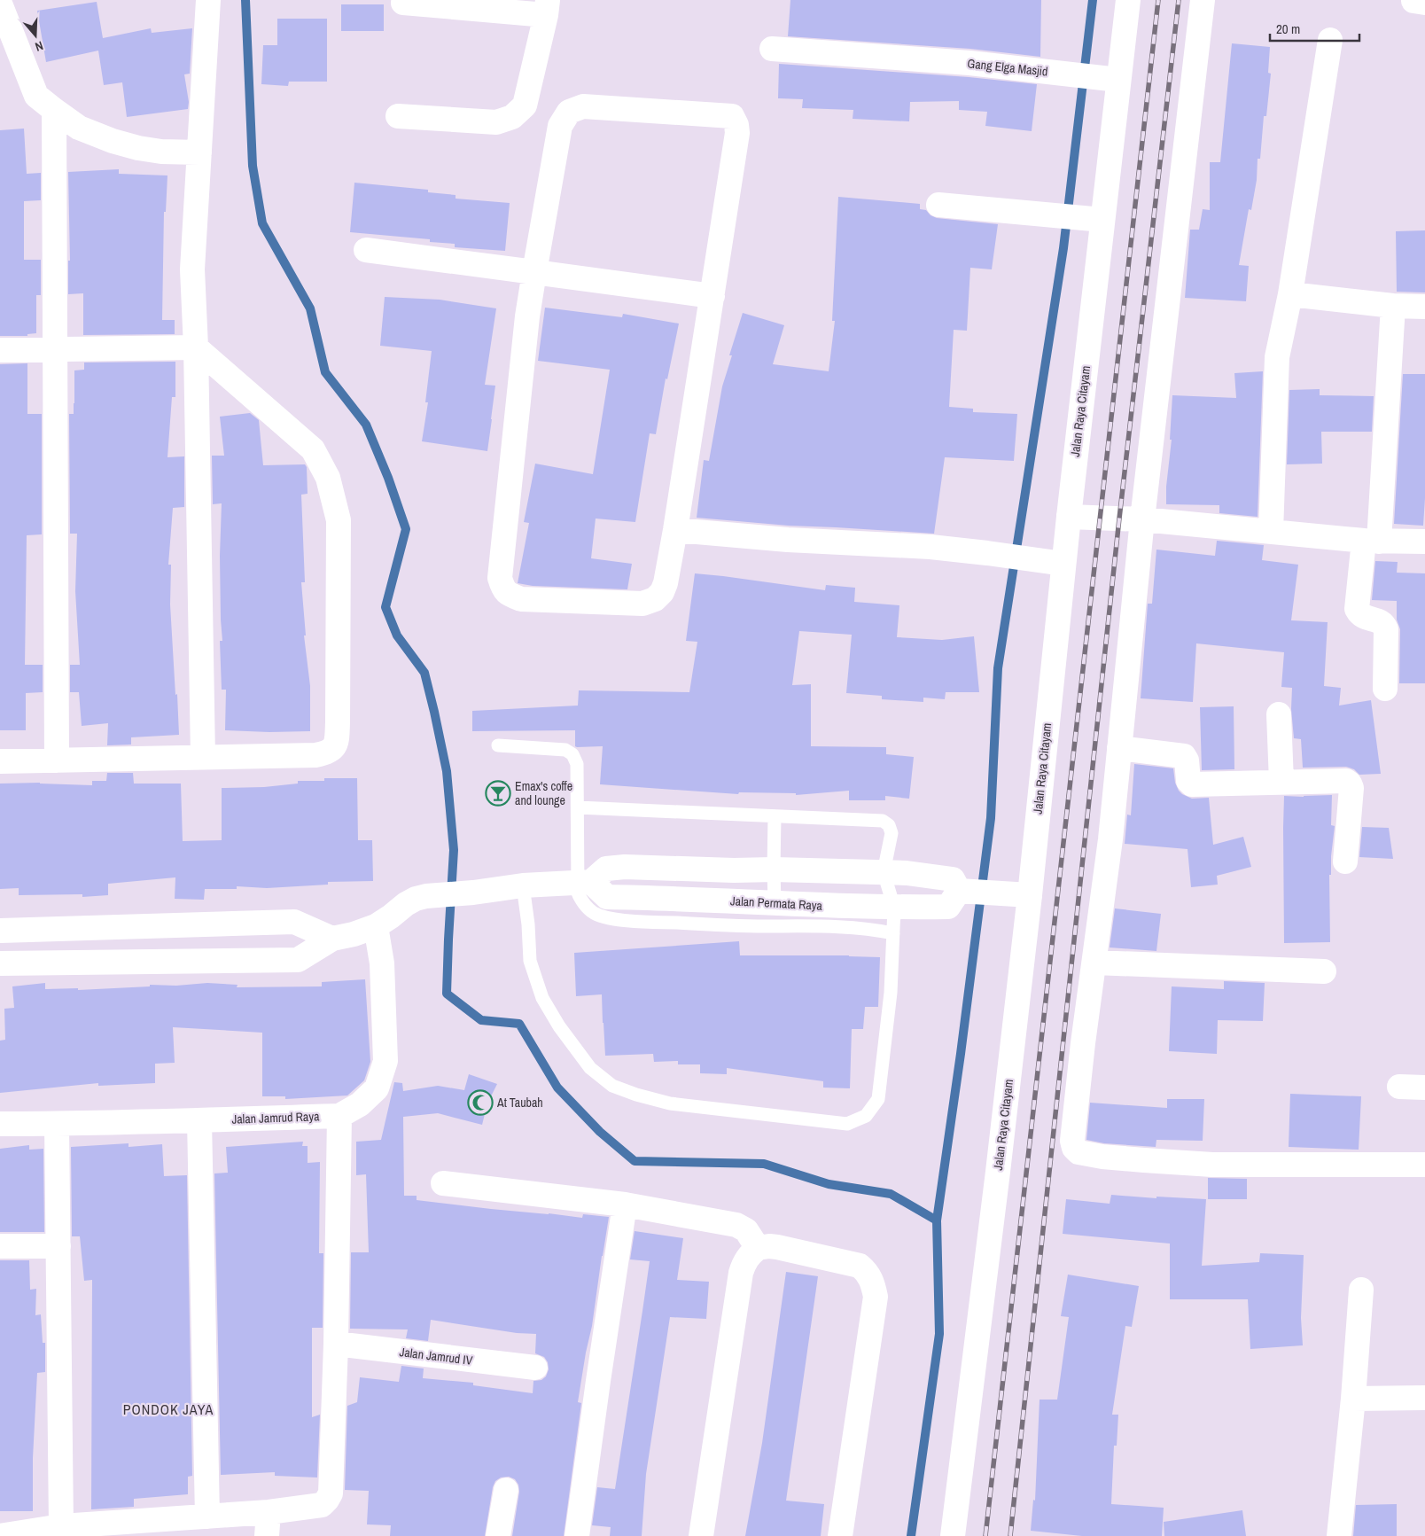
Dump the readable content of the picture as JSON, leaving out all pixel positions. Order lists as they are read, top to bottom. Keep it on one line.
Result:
{"streets":{"street":["Gang Elga Masjid","Jalan Raya Citayam","Jalan Permata Raya","Jalan Jamrud Raya","Jalan Jamrud IV"]},"crossings":[["Gang Elga Masjid","Jalan Raya Citayam"]],"districts":["PONDOK JAYA"],"places":{"bar":["Emax's coffe and lounge"],"mosque":["At Taubah"]},"scale_bar":"20 m","north":"bottom"}
